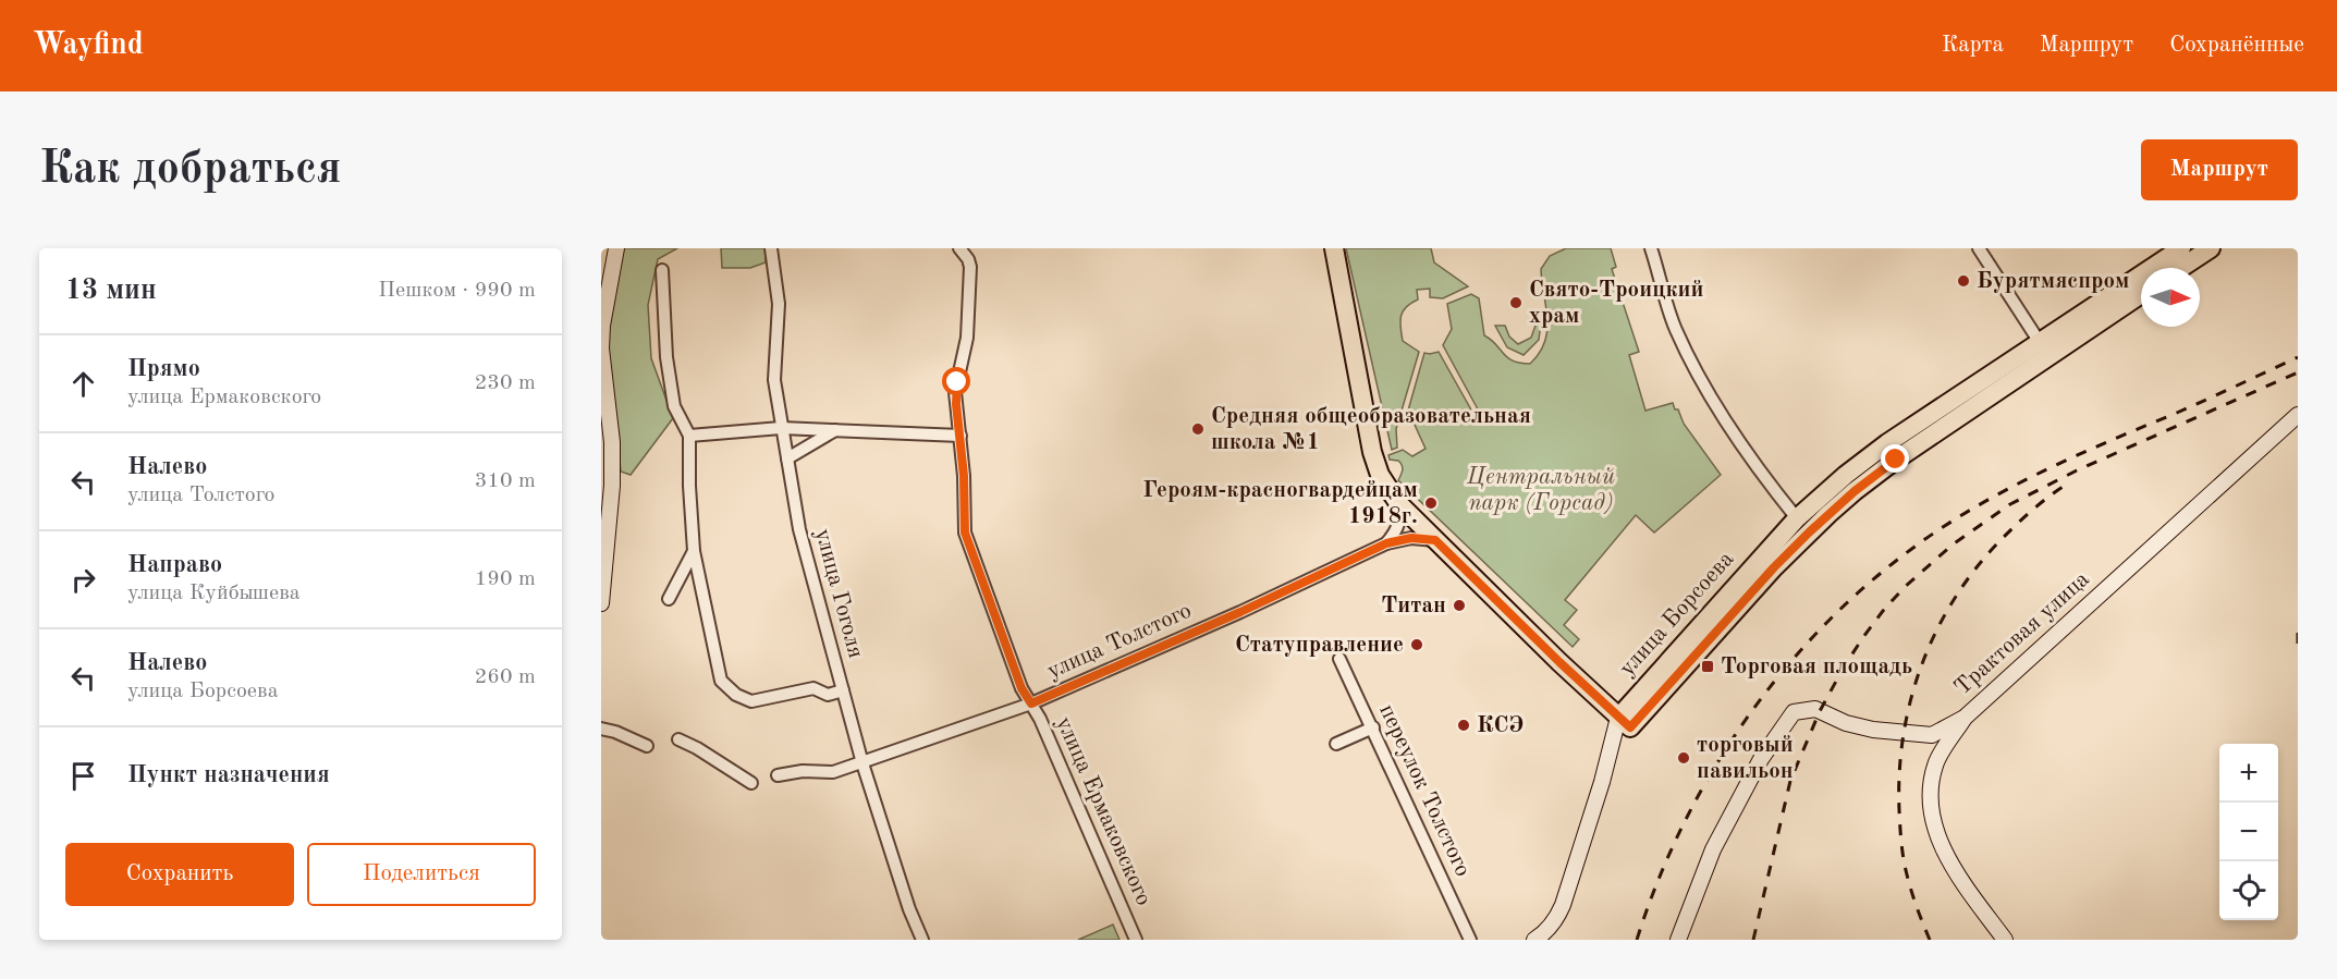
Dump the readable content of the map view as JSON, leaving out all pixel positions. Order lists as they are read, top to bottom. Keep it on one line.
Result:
{"streets":{"main road":["улица Борсоева"],"street":["улица Гоголя","Трактовая улица","улица Толстого","переулок Толстого","улица Ермаковского"]},"crossings":[["улица Гоголя","улица Толстого"],["улица Толстого","улица Ермаковского"]],"parks":["Центральный парк (Горсад)"],"places":{"other":["Бурятмяспром","Свято-Троицкий храм","Средняя общеобразовательная школа №1","Героям-красногвардейцам 1918г.","Титан","Статуправление","КСЭ","торговый павильон"],"transit":["Торговая площадь"]},"north":"right","page":{"header":"Wayfind","nav":["Карта","Маршрут","Сохранённые"],"buttons":["Маршрут",["Сохранить","Поделиться"]],"title":"Как добраться","heading":["13 мин","Пешком · 990 m"],"list":[["Прямо","улица Ермаковского","230 m"],["Налево","улица Толстого","310 m"],["Направо","улица Куйбышева","190 m"],["Налево","улица Борсоева","260 m"],"Пункт назначения"],"map_buttons":["+","−"]}}
